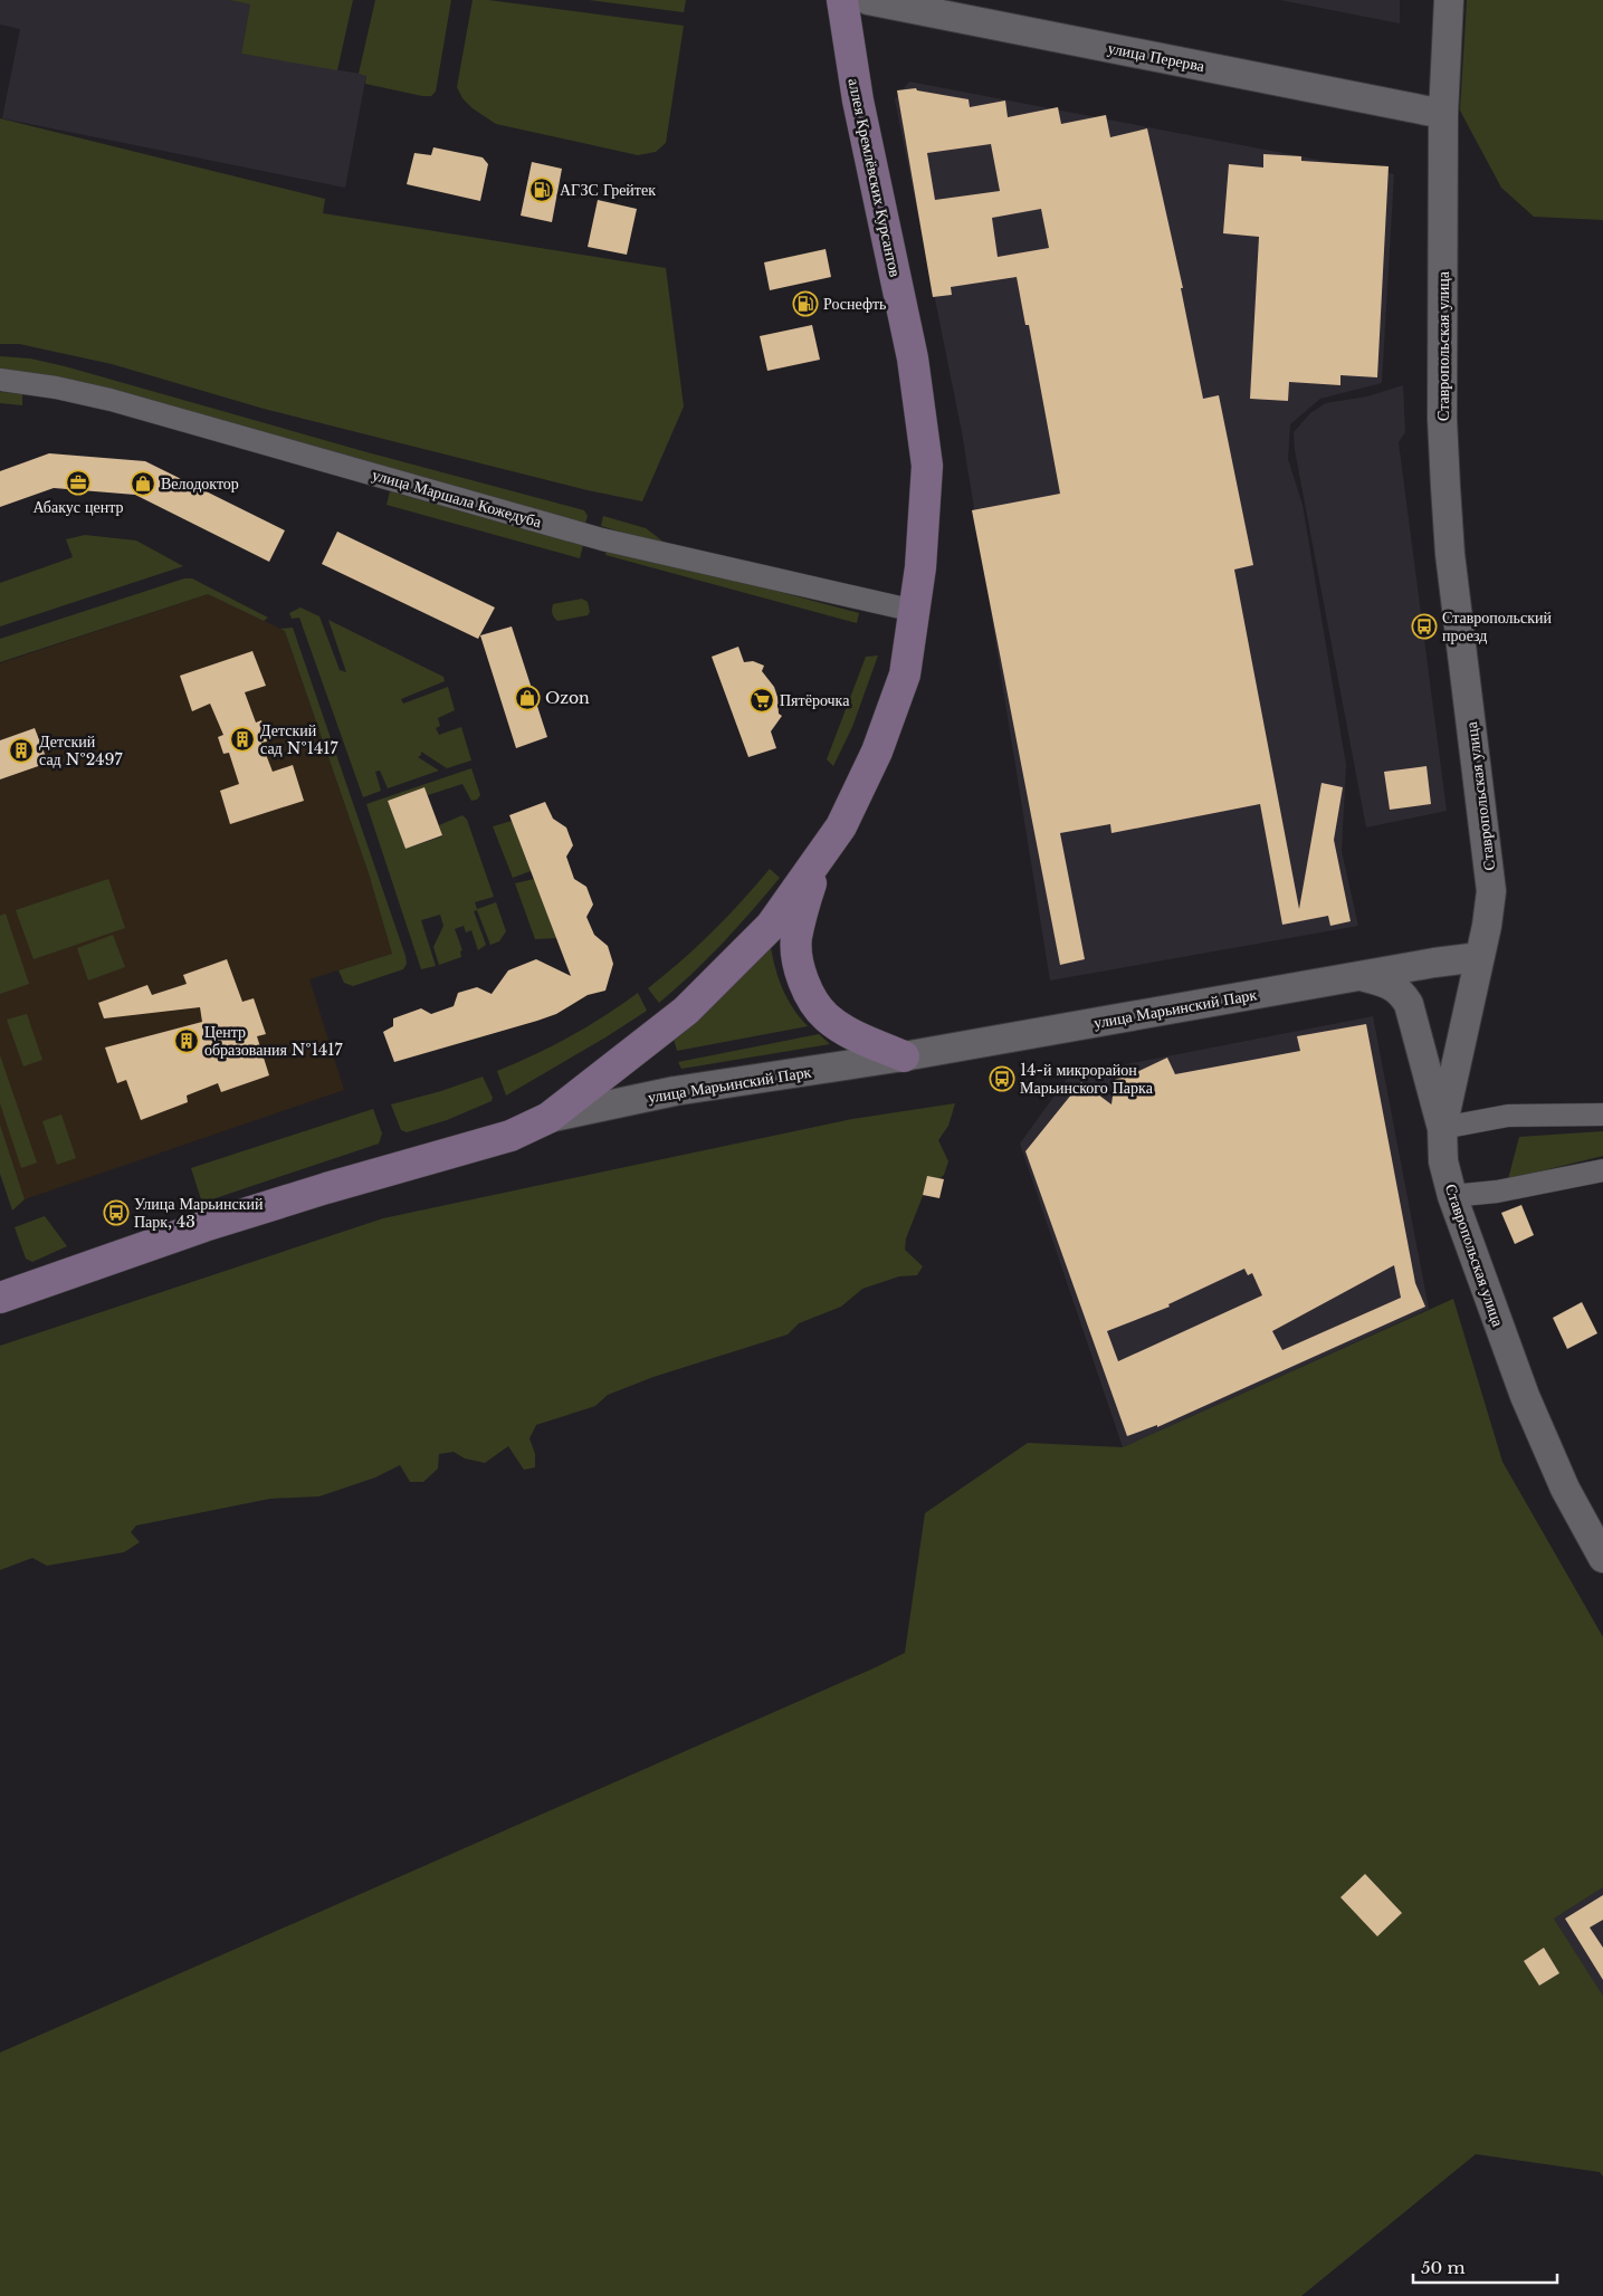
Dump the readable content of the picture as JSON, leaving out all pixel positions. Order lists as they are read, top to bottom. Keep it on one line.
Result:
{"streets":{"main road":["аллея Кремлёвских Курсантов","улица Марьинский Парк"],"street":["улица Перерва","Ставропольская улица","улица Маршала Кожедуба"]},"crossings":[["улица Перерва","Ставропольская улица"],["аллея Кремлёвских Курсантов","улица Маршала Кожедуба"],["аллея Кремлёвских Курсантов","улица Марьинский Парк"],["Ставропольская улица","улица Марьинский Парк"]],"places":{"fuel station":["АГЗС Грейтек","Роснефть"],"office":["Абакус центр"],"shop":["Велодоктор","Ozon"],"bus stop":["Ставропольский проезд","14-й микрорайон Марьинского Парка","Улица Марьинский Парк, 43"],"supermarket":["Пятёрочка"],"building":["Детский сад №1417","Детский сад №2497","Центр образования №1417"]},"scale_bar":"50 m"}
